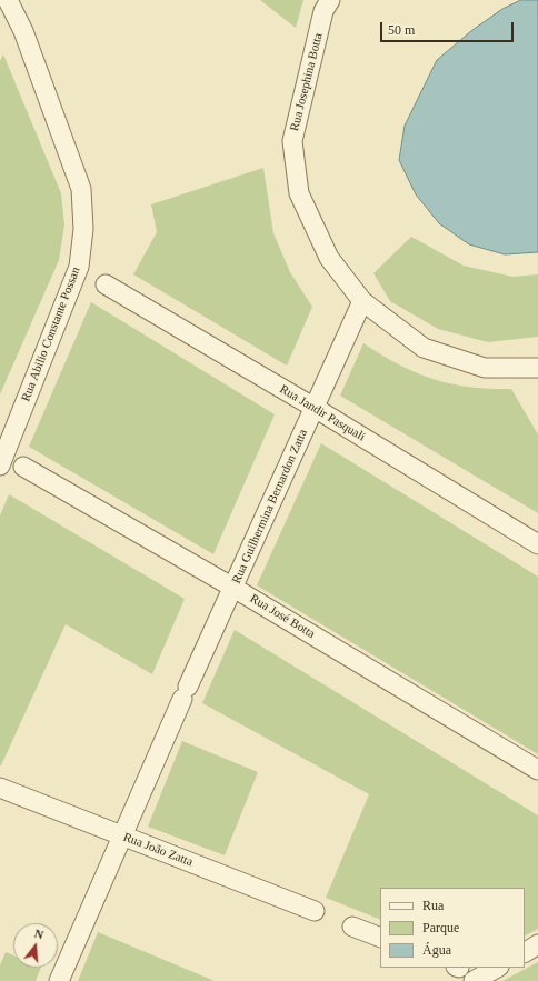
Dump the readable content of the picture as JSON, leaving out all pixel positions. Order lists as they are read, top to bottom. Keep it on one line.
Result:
{"streets":{"street":["Rua Josephina Botta","Rua Abilio Constante Possan","Rua Jandir Pasquali","Rua Guilhermina Bernardon Zatta","Rua José Botta","Rua João Zatta"]},"crossings":[["Rua Josephina Botta","Rua Guilhermina Bernardon Zatta"],["Rua Jandir Pasquali","Rua Guilhermina Bernardon Zatta"],["Rua Guilhermina Bernardon Zatta","Rua José Botta"],["Rua Guilhermina Bernardon Zatta","Rua João Zatta"]],"legend":["Rua","Parque","Água"],"scale_bar":"50 m","north":"top"}
